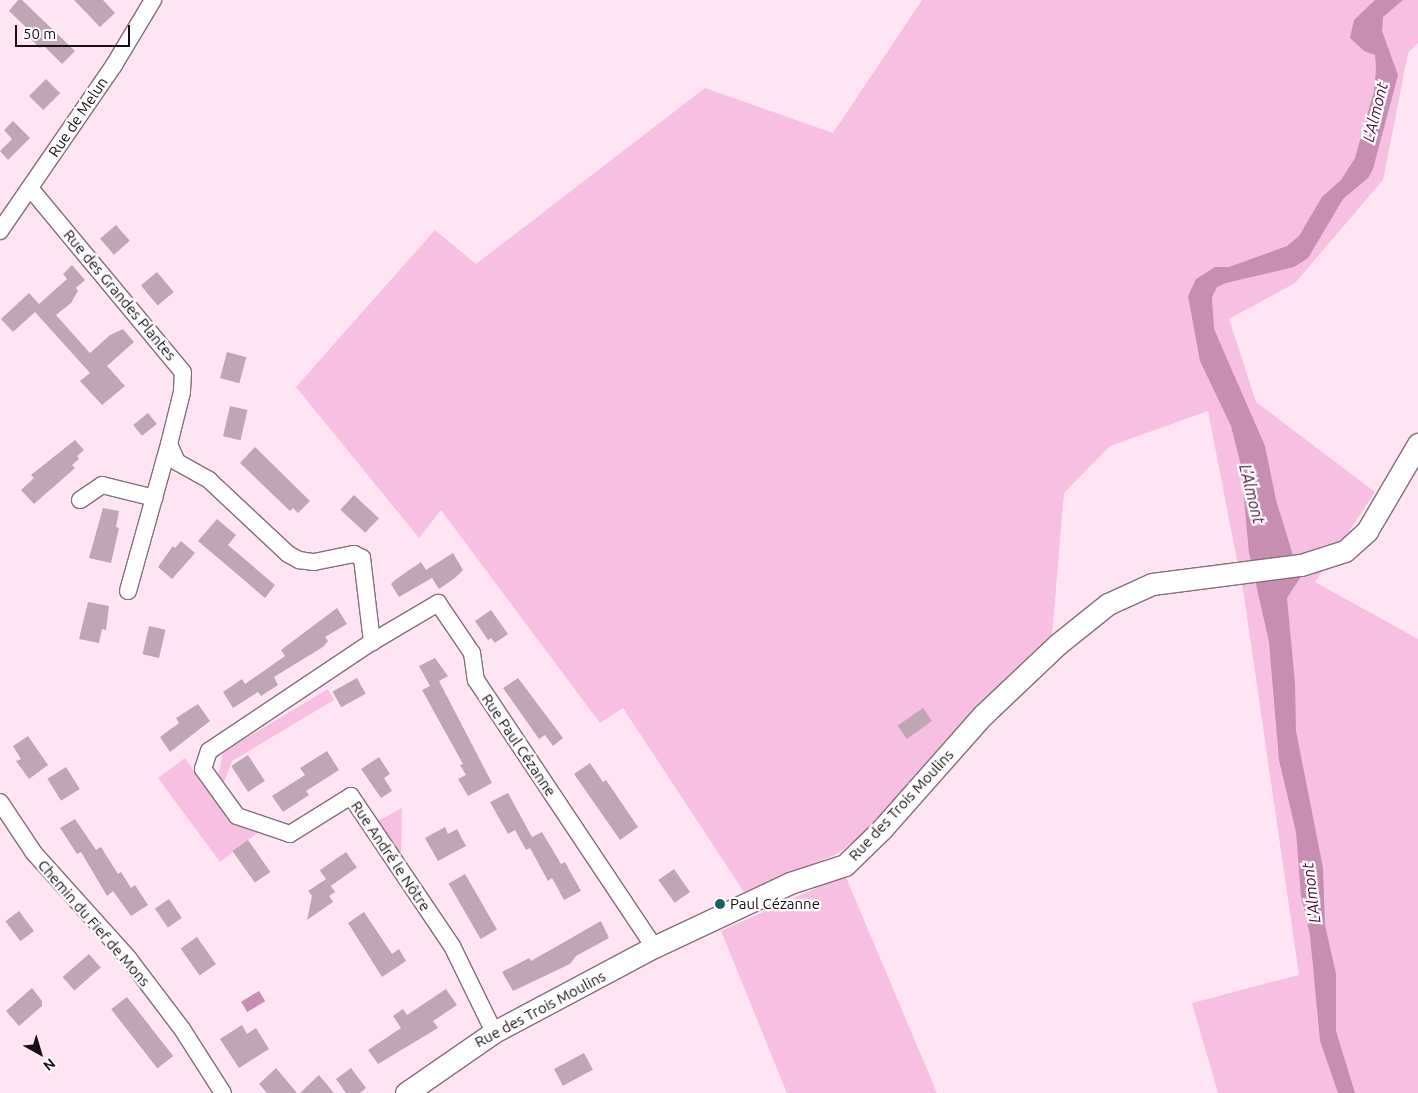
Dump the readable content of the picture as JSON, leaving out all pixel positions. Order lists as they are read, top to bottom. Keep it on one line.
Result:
{"streets":{"street":["Rue de Melun","Rue des Grandes Plantes","Rue Paul Cézanne","Rue des Trois Moulins","Rue André le Nôtre","Chemin du Fief de Mons"]},"crossings":[["Rue de Melun","Rue des Grandes Plantes"],["Rue Paul Cézanne","Rue des Trois Moulins"],["Rue Paul Cézanne","Rue André le Nôtre"],["Rue des Trois Moulins","Rue André le Nôtre"]],"water":["L'Almont"],"places":["Paul Cézanne"],"scale_bar":"50 m","north":"bottom right"}
